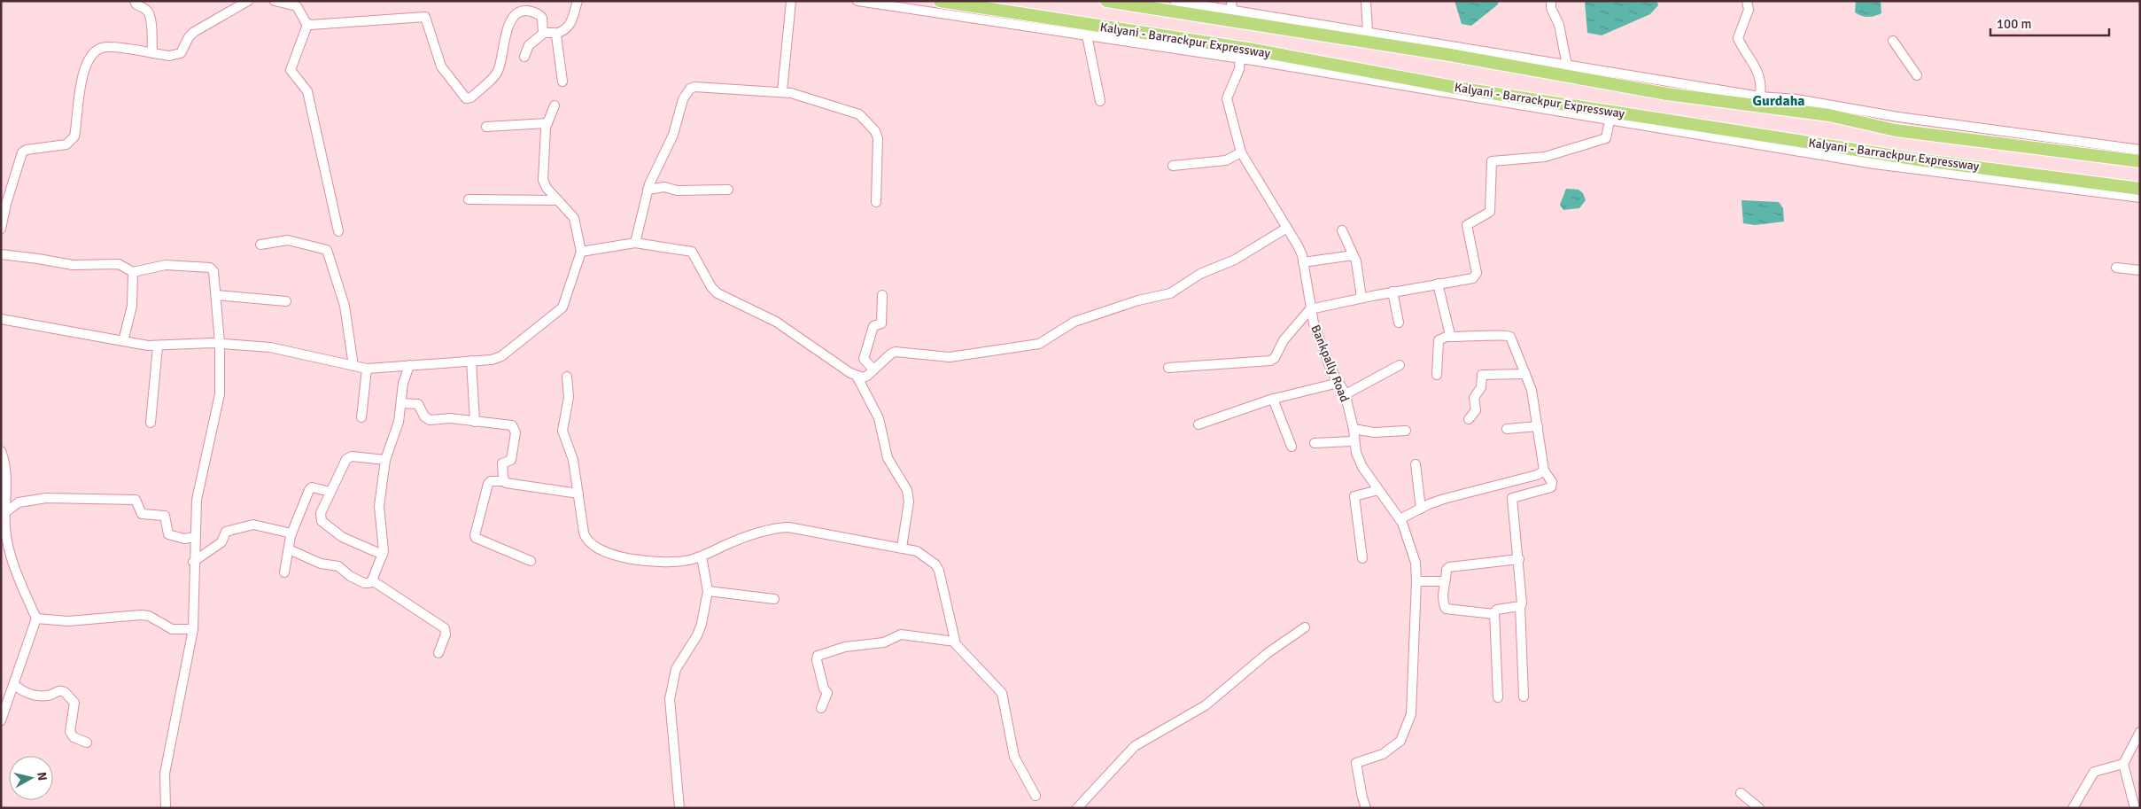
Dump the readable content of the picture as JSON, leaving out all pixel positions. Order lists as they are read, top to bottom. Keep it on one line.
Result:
{"streets":{"highway":["Kalyani - Barrackpur Expressway"],"street":["Bankpally Road"]},"districts":["Gurdaha"],"scale_bar":"100 m","north":"right"}
